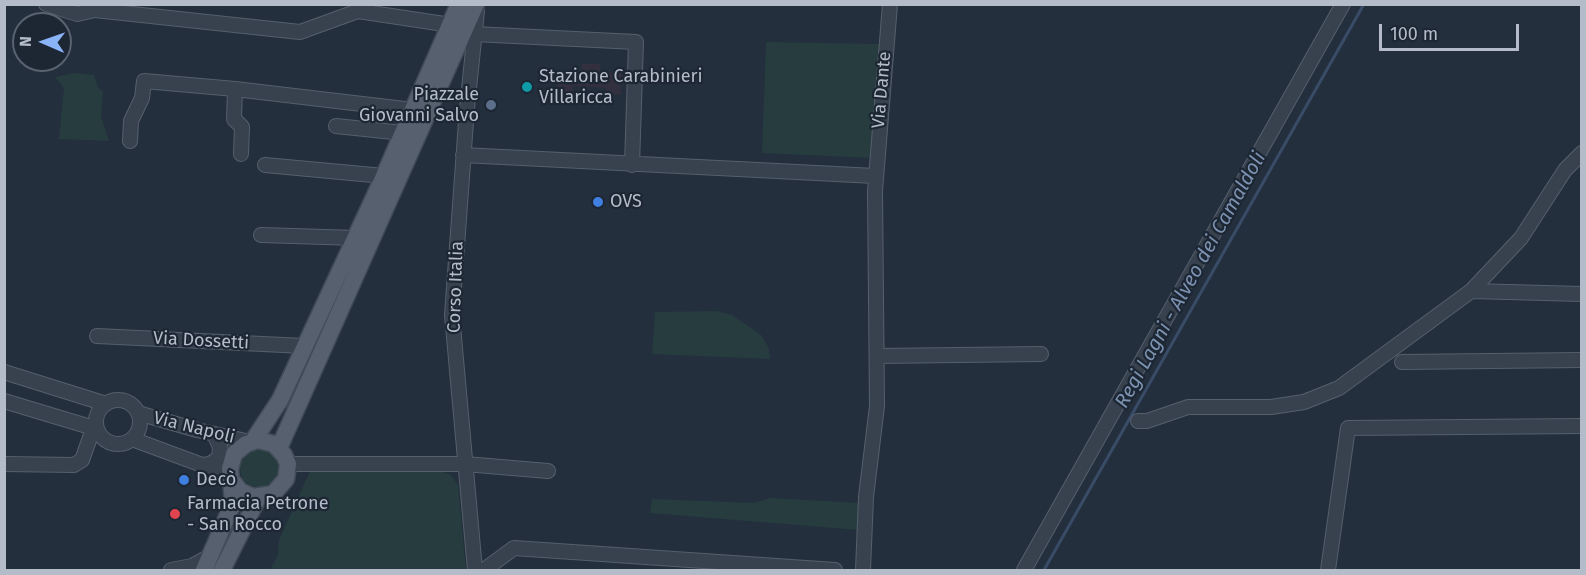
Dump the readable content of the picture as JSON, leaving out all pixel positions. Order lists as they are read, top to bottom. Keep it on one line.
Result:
{"streets":{"street":["Via Dante","Corso Italia","Via Dossetti","Via Napoli"]},"water":["Regi Lagni - Alveo dei Camaldoli"],"places":["Stazione Carabinieri Villaricca","Piazzale Giovanni Salvo","OVS","Decò","Farmacia Petrone - San Rocco"],"scale_bar":"100 m","north":"left"}
